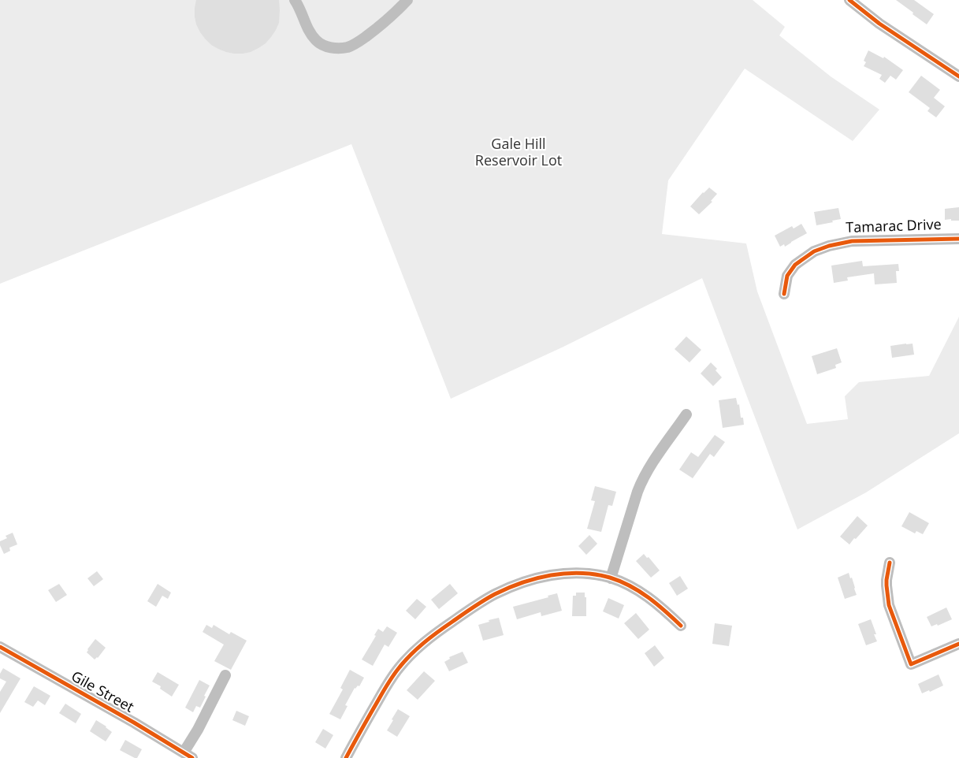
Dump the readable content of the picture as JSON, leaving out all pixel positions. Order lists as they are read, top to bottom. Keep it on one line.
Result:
{"streets":{"street":["Tamarac Drive","Gile Street"]},"parks":["Gale Hill Reservoir Lot"]}
